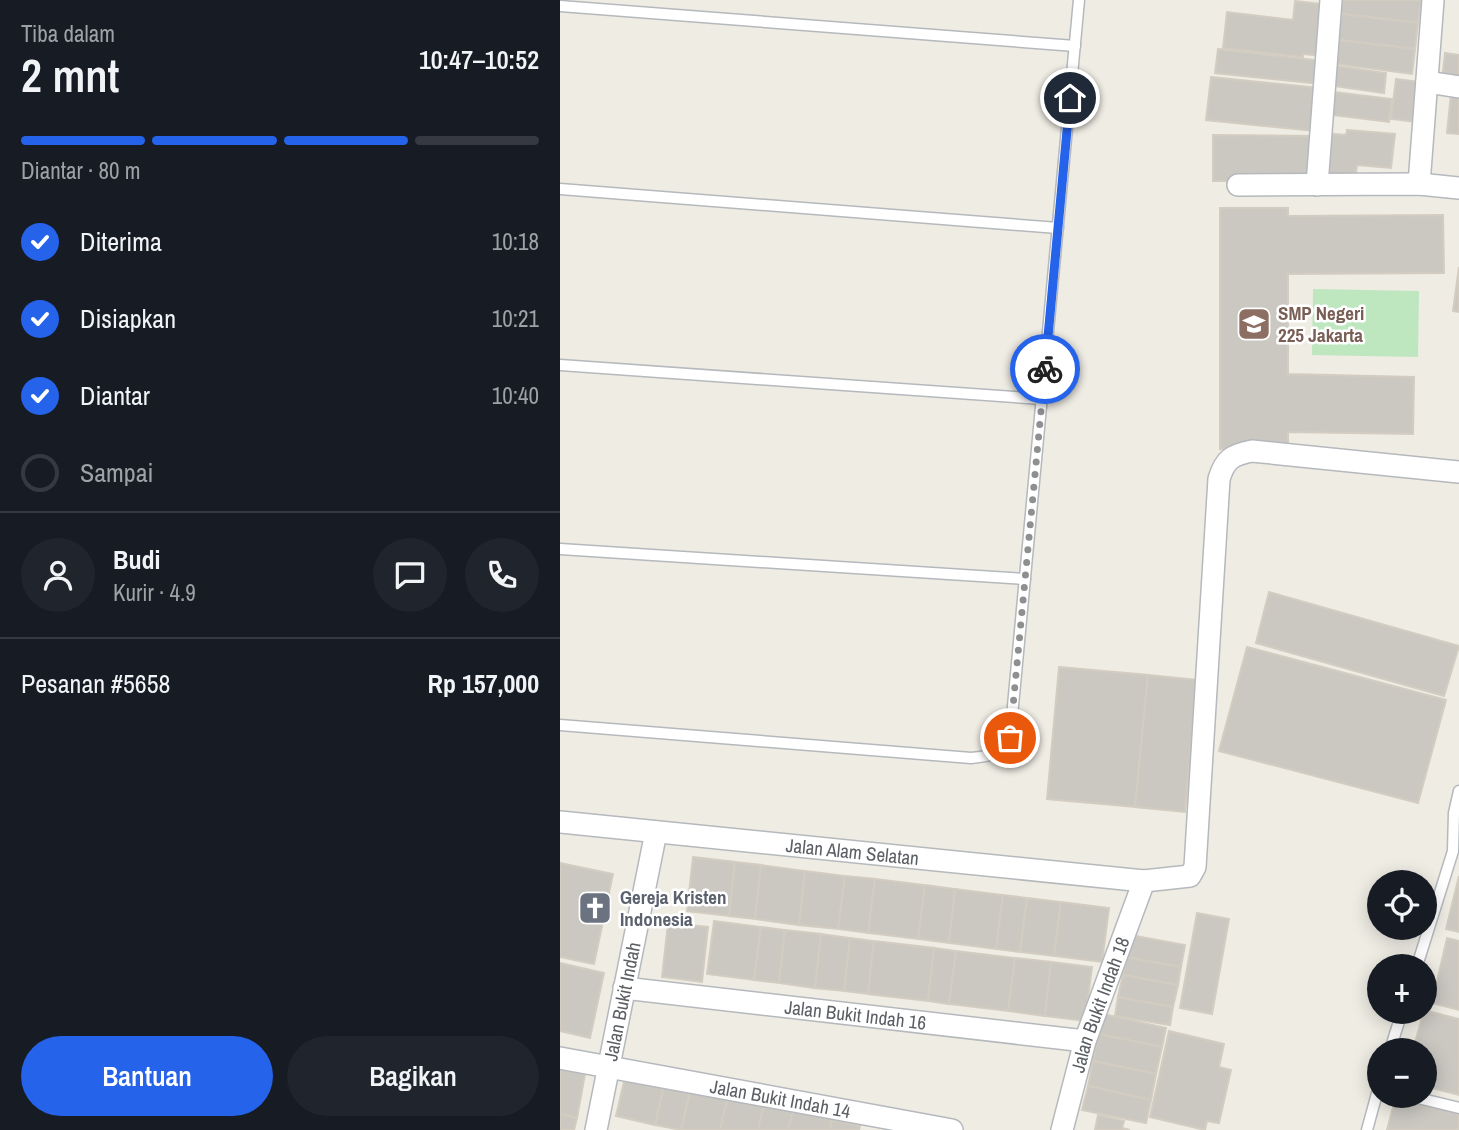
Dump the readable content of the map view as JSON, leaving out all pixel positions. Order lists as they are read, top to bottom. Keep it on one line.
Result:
{"streets":{"street":["Jalan Alam Selatan","Jalan Bukit Indah","Jalan Bukit Indah 18","Jalan Bukit Indah 16","Jalan Bukit Indah 14"]},"crossings":[["Jalan Alam Selatan","Jalan Bukit Indah"],["Jalan Alam Selatan","Jalan Bukit Indah 18"],["Jalan Bukit Indah","Jalan Bukit Indah 16"],["Jalan Bukit Indah","Jalan Bukit Indah 14"],["Jalan Bukit Indah 18","Jalan Bukit Indah 16"]],"places":{"school or university":["SMP Negeri 225 Jakarta"],"church":["Gereja Kristen Indonesia"]},"page":{"heading":["2 mnt","Tiba dalam","10:47–10:52"],"panel":["Budi","Kurir · 4.9","Pesanan #5658","Rp 157,000"],"bar":"Diantar · 80 m","list":[["Diterima","10:18"],["Disiapkan","10:21"],["Diantar","10:40"],"Sampai"],"map_buttons":["+","−"],"buttons":["Bantuan","Bagikan"]}}
